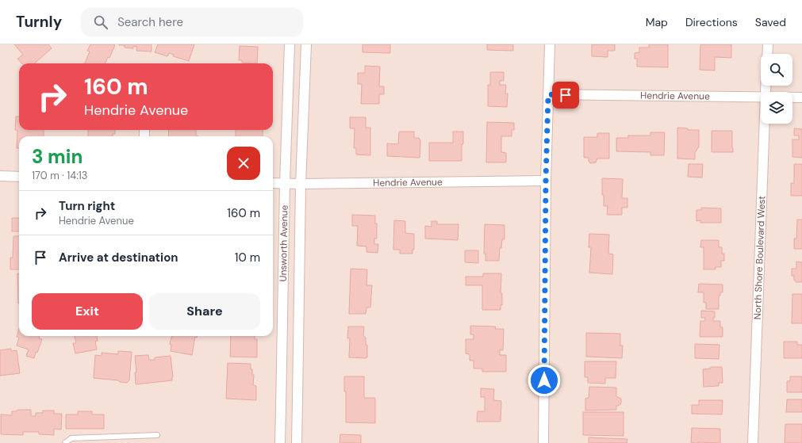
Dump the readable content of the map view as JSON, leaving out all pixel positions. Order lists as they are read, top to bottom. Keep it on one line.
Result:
{"streets":{"street":["Hendrie Avenue","Unsworth Avenue","North Shore Boulevard West"]},"crossings":[["Hendrie Avenue","Unsworth Avenue"]],"page":{"header":"Turnly","search":"Search here","nav":["Map","Directions","Saved"],"turn":["160 m","Hendrie Avenue"],"heading":["3 min","170 m · 14:13"],"list":[{"name":"Turn right","note":"Hendrie Avenue","value":"160 m"},{"name":"Arrive at destination","value":"10 m"}],"buttons":["Exit","Share"]}}
